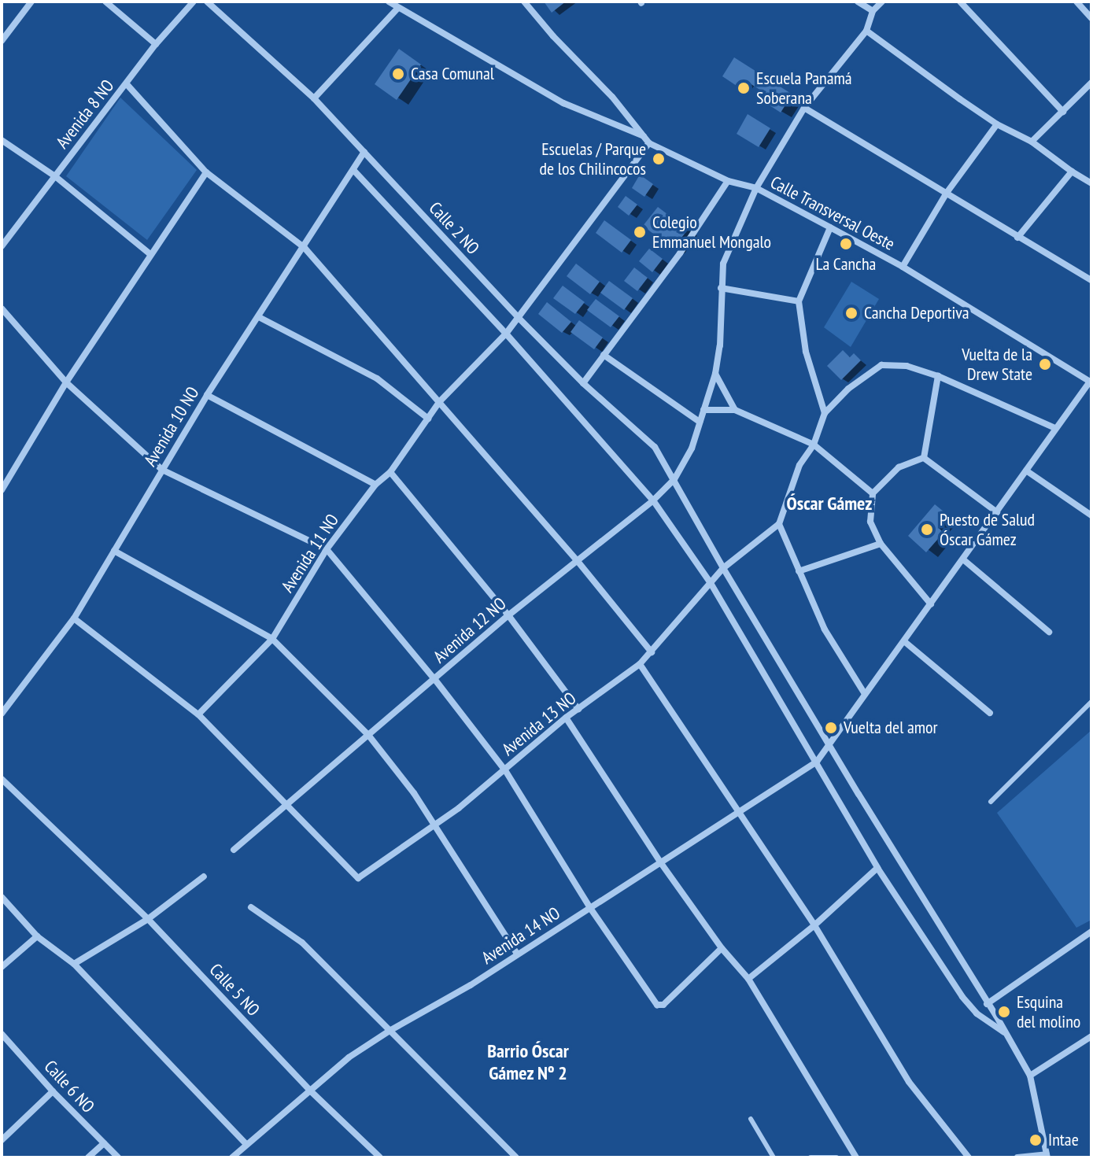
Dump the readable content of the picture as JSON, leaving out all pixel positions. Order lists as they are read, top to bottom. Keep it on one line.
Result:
{"streets":{"street":["Avenida 8 NO","Calle Transversal Oeste","Calle 2 NO","Avenida 10 NO","Avenida 11 NO","Avenida 12 NO","Avenida 13 NO","Avenida 14 NO","Calle 5 NO","Calle 6 NO"]},"crossings":[["Calle Transversal Oeste","Avenida 11 NO"],["Calle Transversal Oeste","Avenida 12 NO"],["Calle Transversal Oeste","Avenida 14 NO"],["Calle 2 NO","Avenida 10 NO"],["Calle 2 NO","Avenida 11 NO"],["Calle 2 NO","Avenida 12 NO"],["Calle 2 NO","Avenida 13 NO"],["Calle 2 NO","Avenida 14 NO"],["Avenida 12 NO","Avenida 13 NO"],["Avenida 14 NO","Calle 5 NO"]],"districts":["Óscar Gámez","Barrio Óscar Gámez Nº 2"],"places":["Casa Comunal","Escuela Panamá Soberana","Escuelas / Parque de los Chilincocos","Colegio Emmanuel Mongalo","La Cancha","Cancha Deportiva","Vuelta de la Drew State","Puesto de Salud Óscar Gámez","Vuelta del amor","Esquina del molino","Intae"]}
